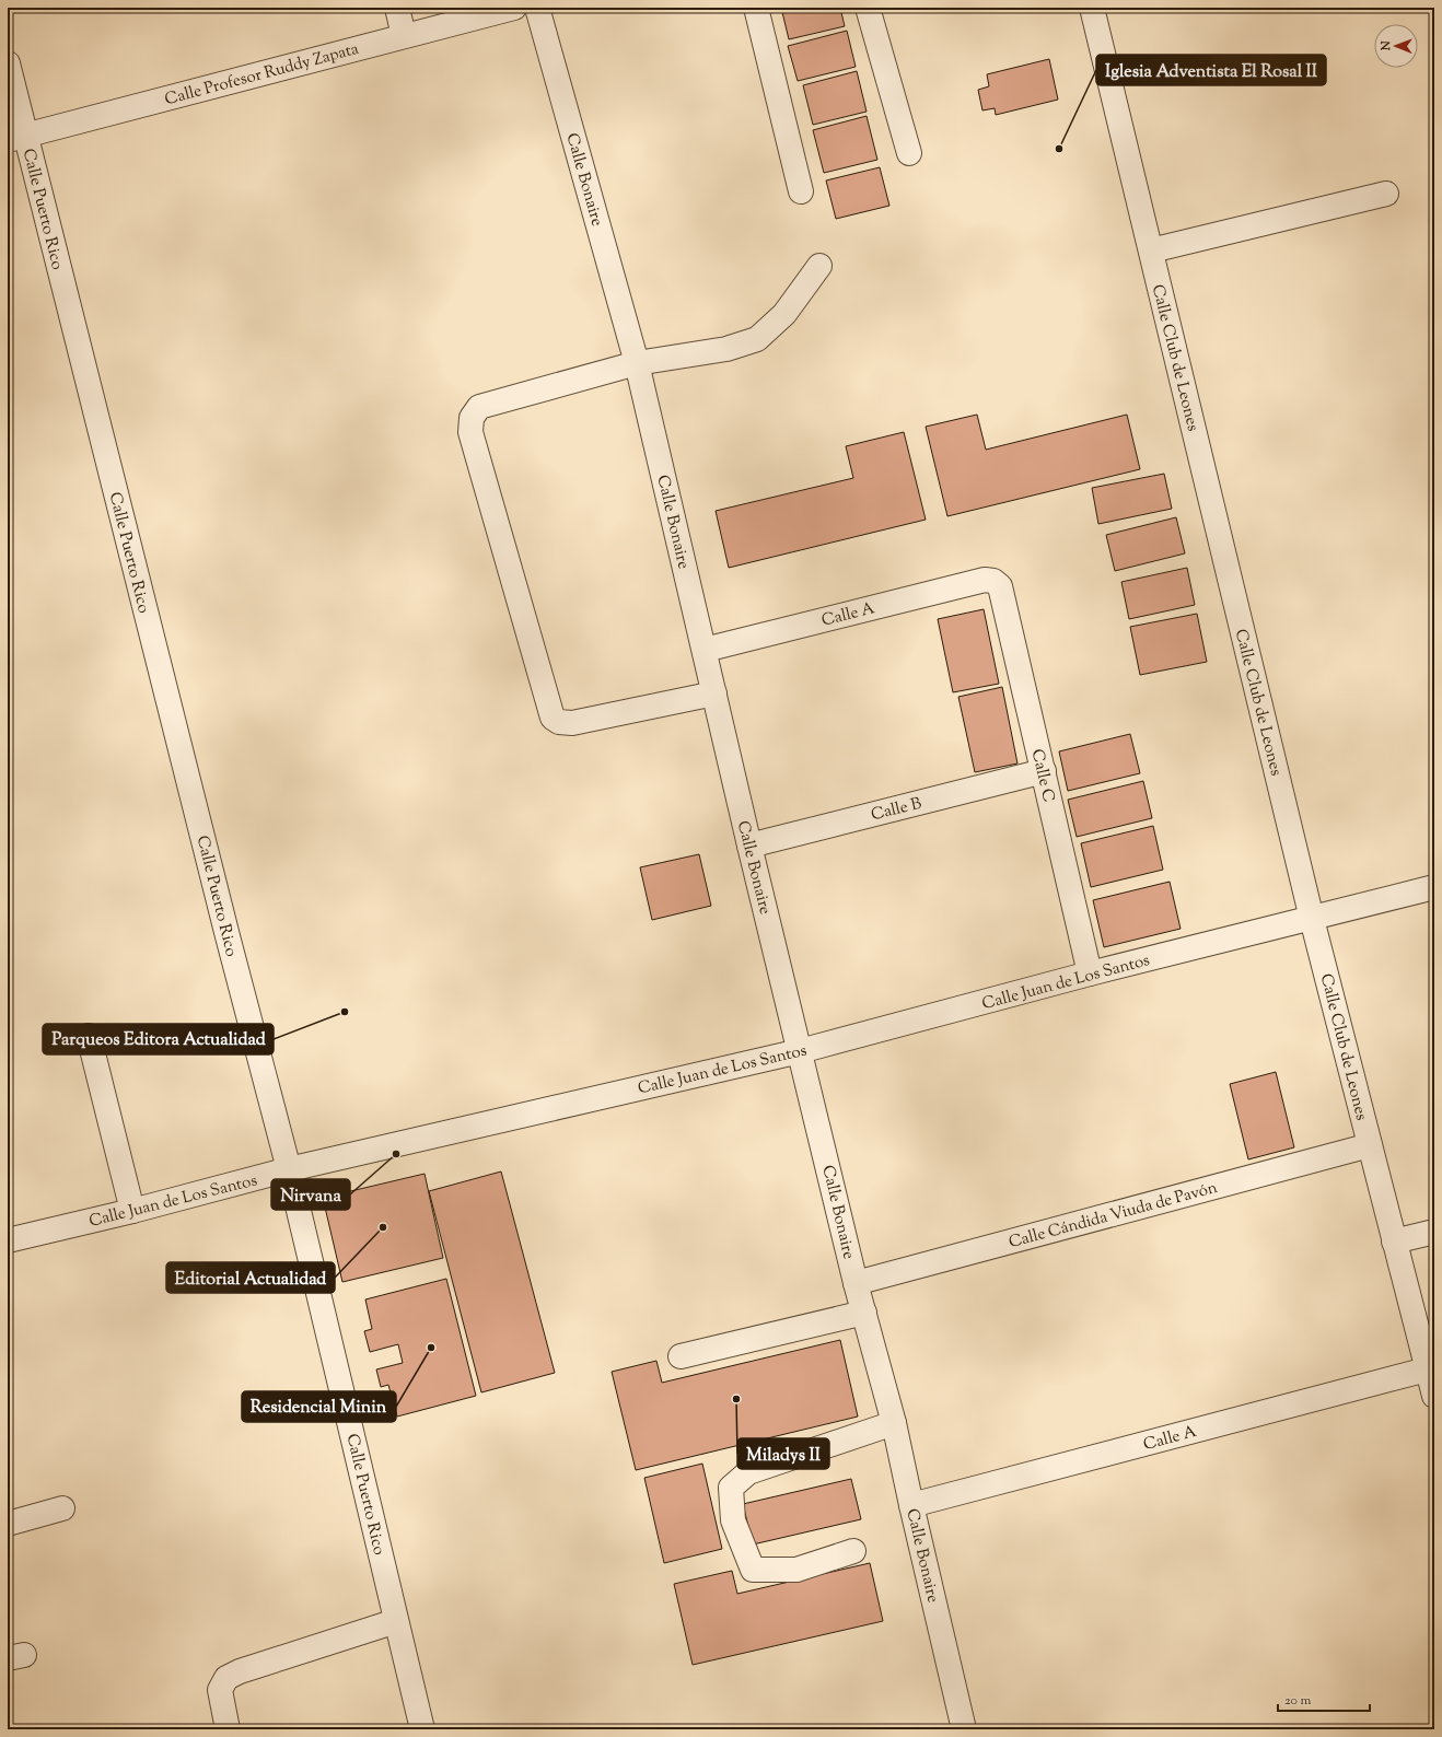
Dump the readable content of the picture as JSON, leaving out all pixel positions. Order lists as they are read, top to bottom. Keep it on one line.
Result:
{"streets":{"street":["Calle Profesor Ruddy Zapata","Calle Bonaire","Calle Puerto Rico","Calle Club de Leones","Calle A","Calle C","Calle B","Calle Juan de Los Santos","Calle Cándida Viuda de Pavón"]},"crossings":[["Calle Profesor Ruddy Zapata","Calle Puerto Rico"],["Calle Bonaire","Calle A"],["Calle Bonaire","Calle B"],["Calle Bonaire","Calle Juan de Los Santos"],["Calle Bonaire","Calle Cándida Viuda de Pavón"],["Calle Puerto Rico","Calle Juan de Los Santos"],["Calle Club de Leones","Calle A"],["Calle Club de Leones","Calle Juan de Los Santos"],["Calle Club de Leones","Calle Cándida Viuda de Pavón"],["Calle A","Calle C"],["Calle C","Calle B"],["Calle C","Calle Juan de Los Santos"]],"places":["Iglesia Adventista El Rosal II","Parqueos Editora Actualidad","Nirvana","Editorial Actualidad","Residencial Minin","Miladys II"],"scale_bar":"20 m","north":"left"}
